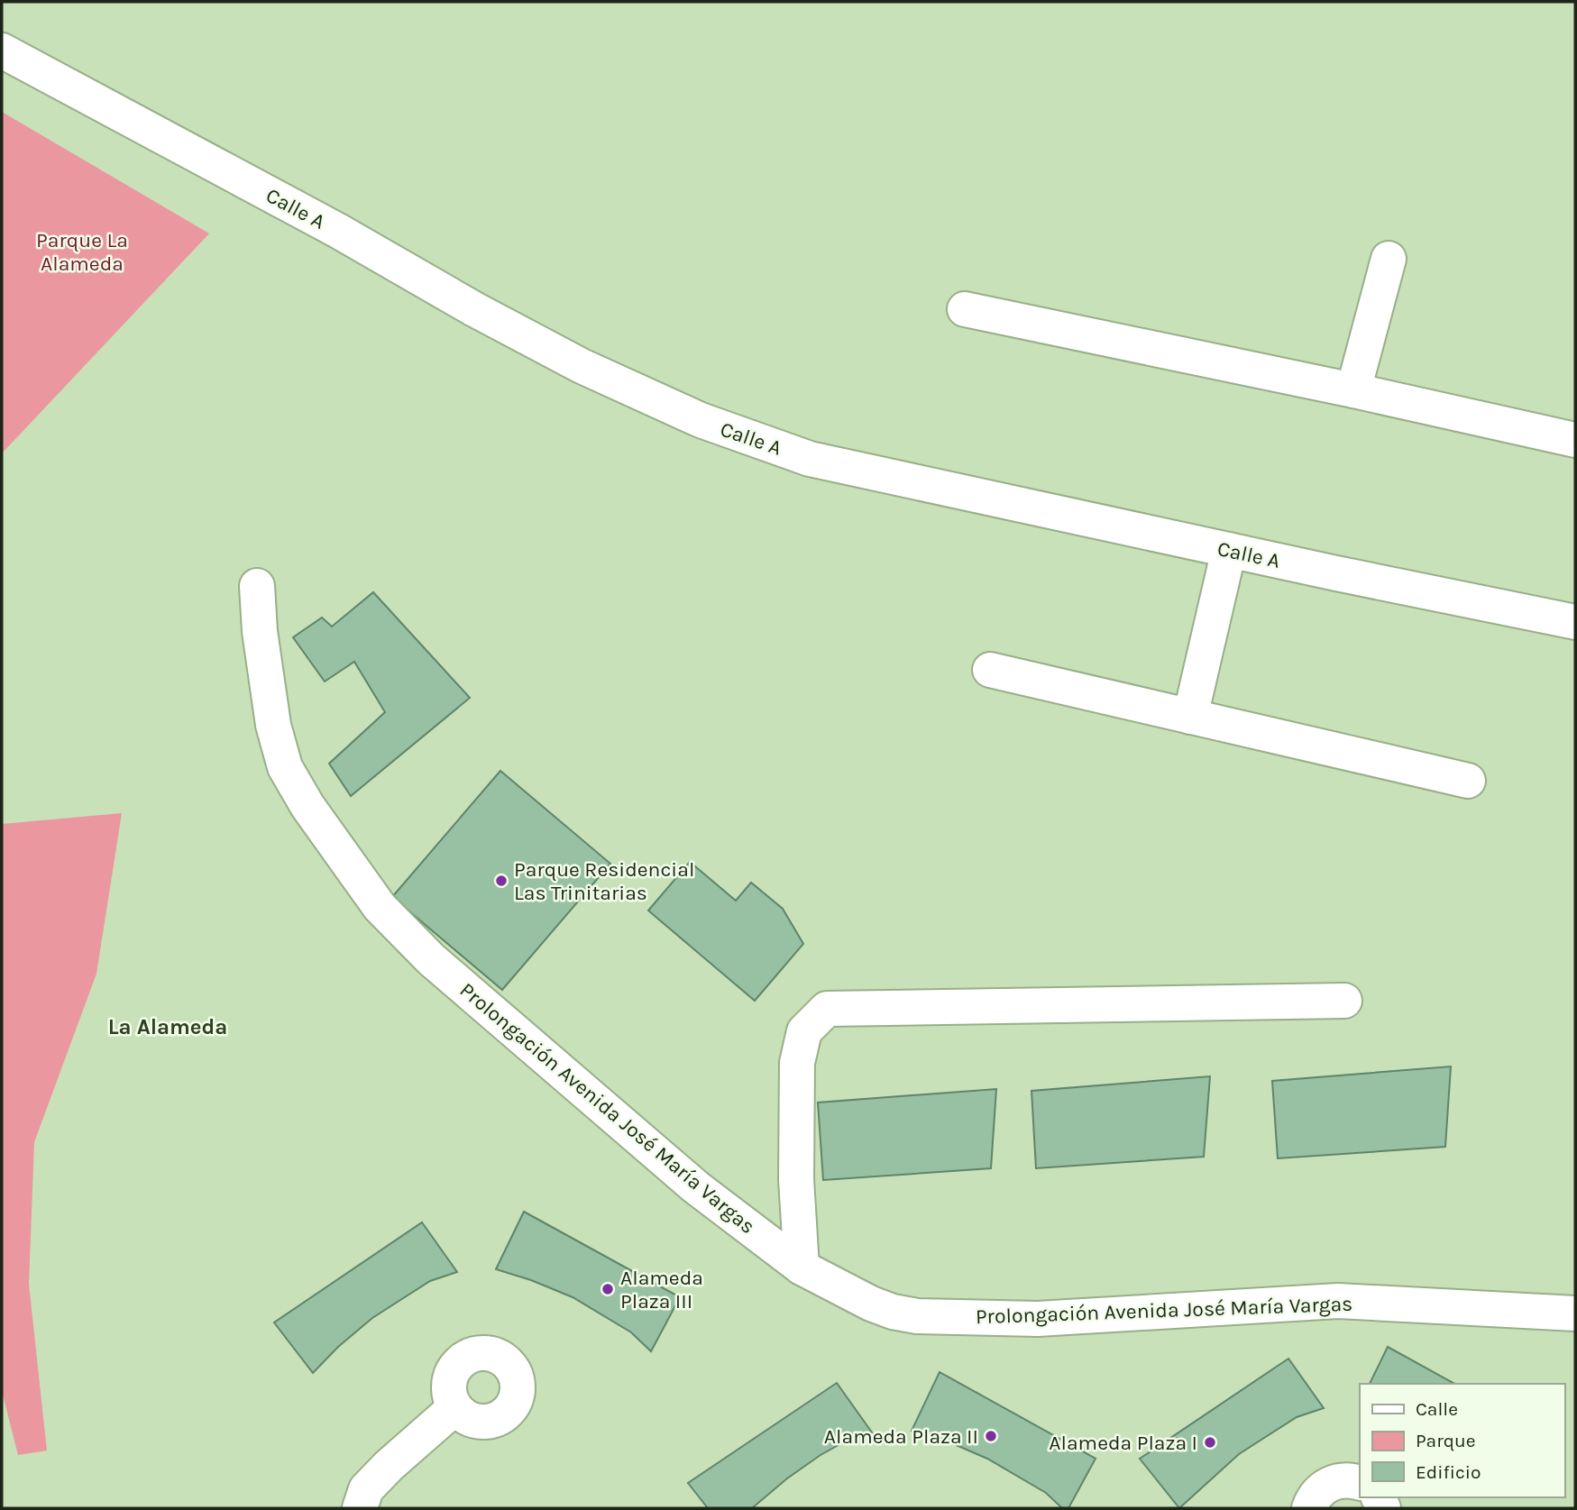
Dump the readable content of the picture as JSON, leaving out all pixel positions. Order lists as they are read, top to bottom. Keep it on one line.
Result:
{"streets":{"street":["Calle A","Prolongación Avenida José María Vargas"]},"districts":["La Alameda"],"parks":["Parque La Alameda"],"places":["Parque Residencial Las Trinitarias","Alameda Plaza III","Alameda Plaza II","Alameda Plaza I"],"legend":["Calle","Parque","Edificio"]}
